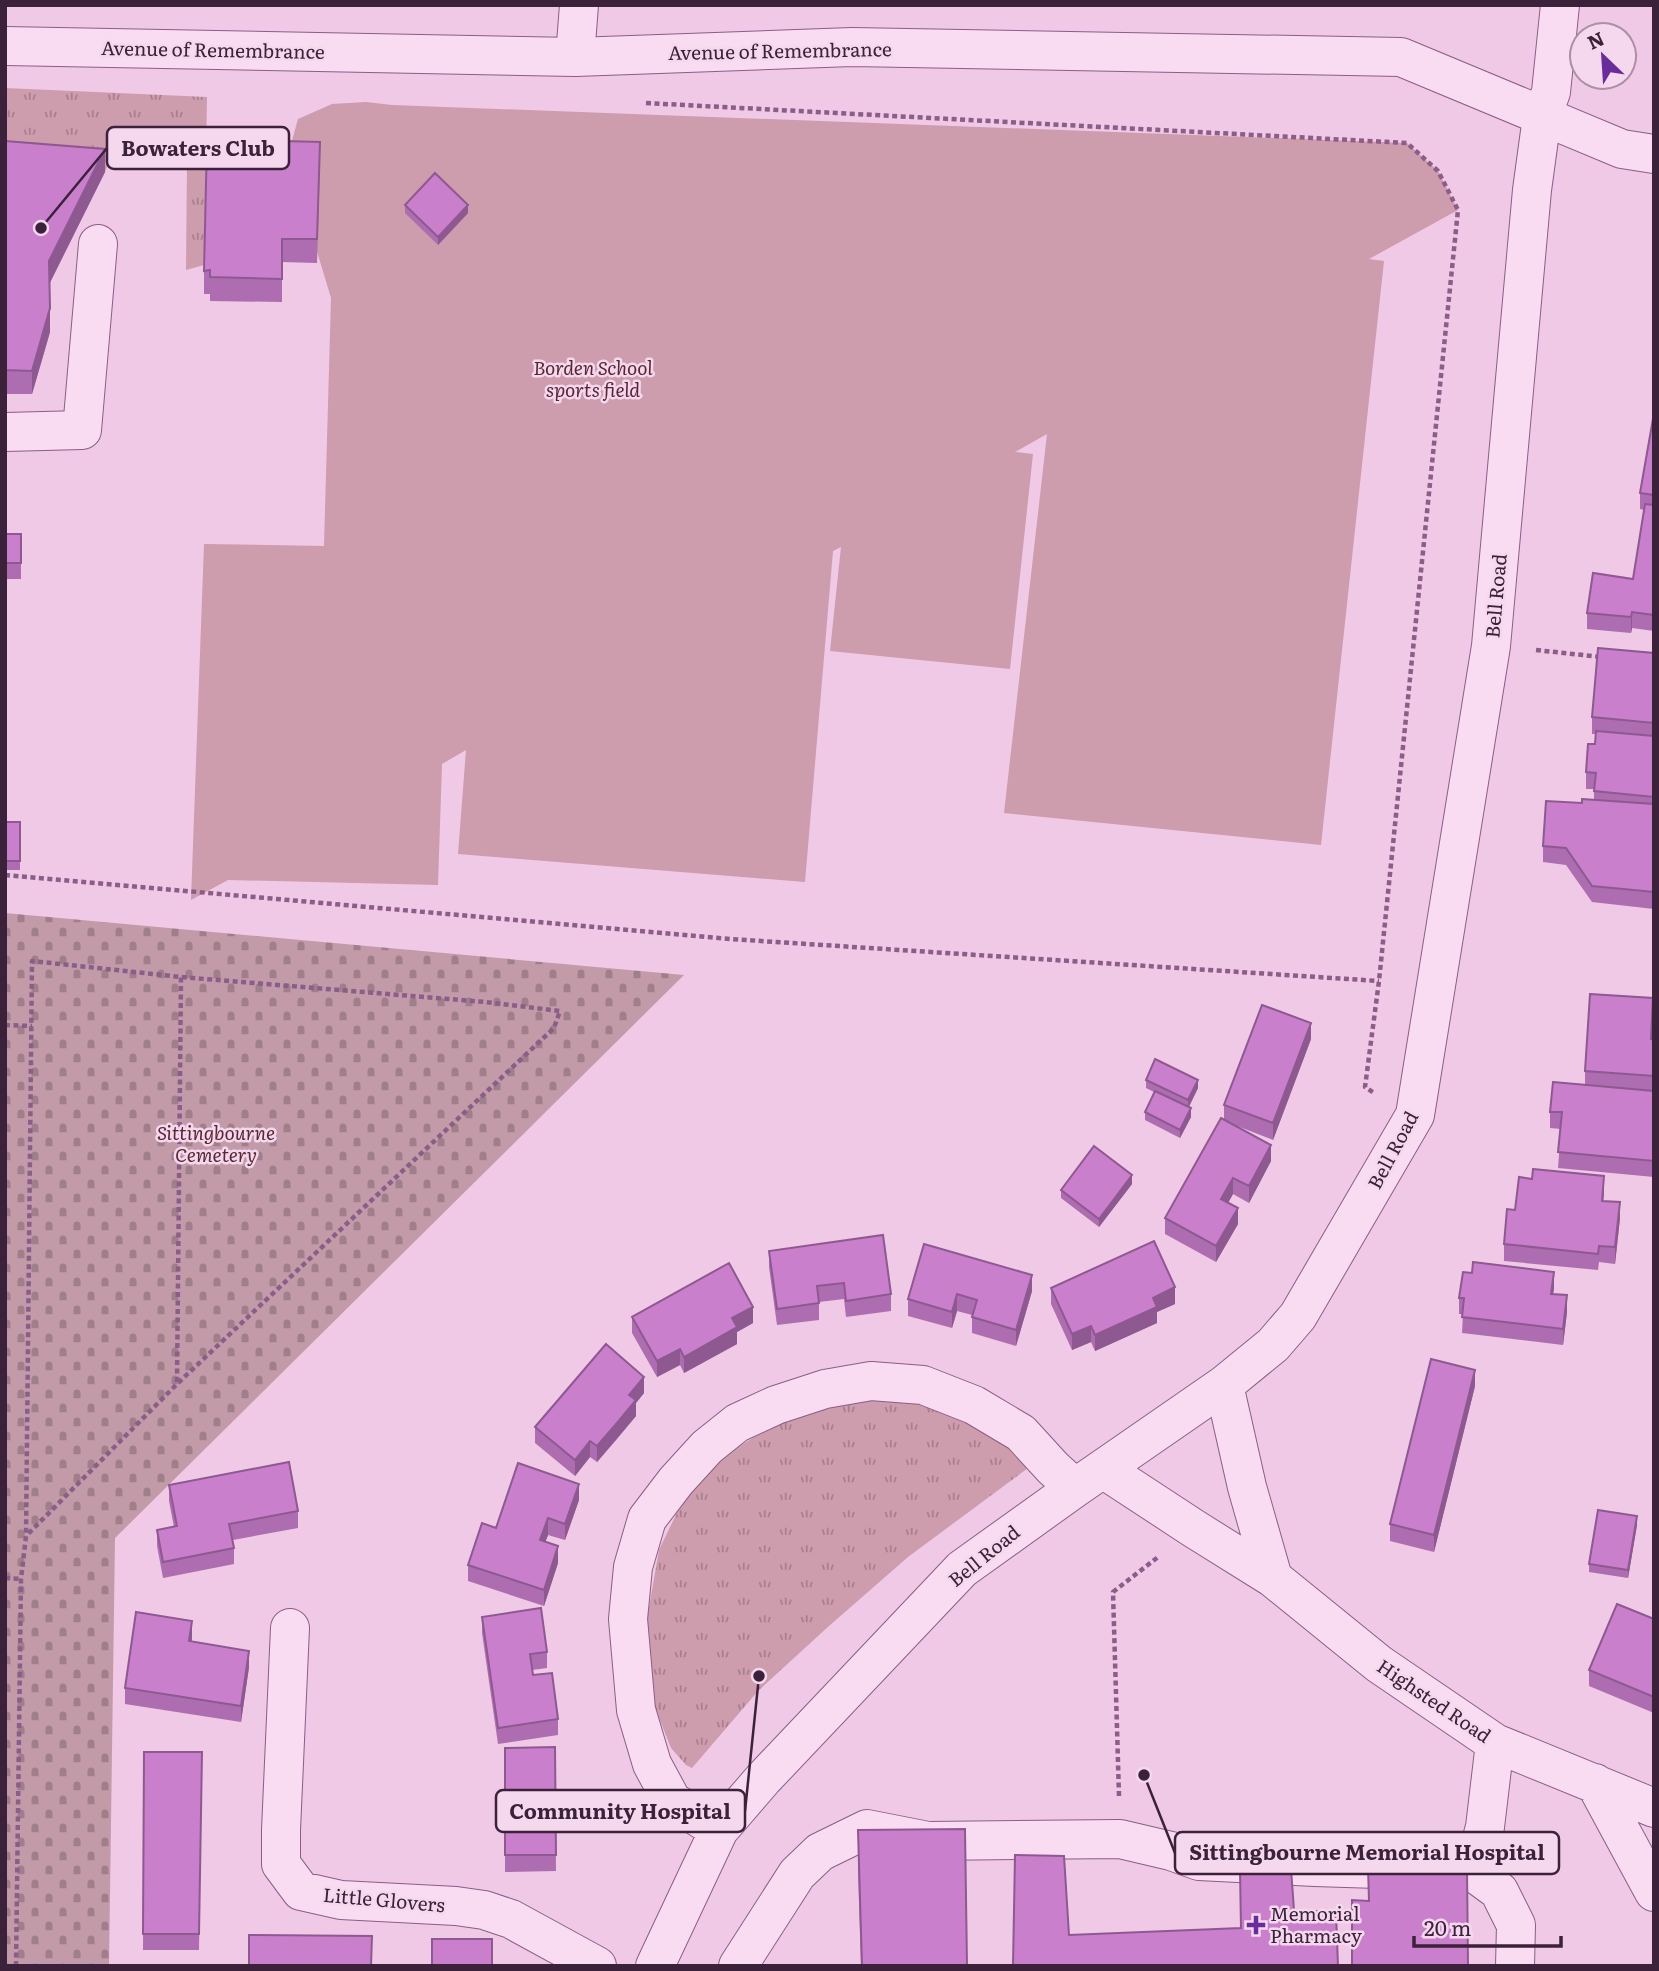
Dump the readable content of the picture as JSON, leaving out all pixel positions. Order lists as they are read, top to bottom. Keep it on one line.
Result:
{"streets":{"street":["Avenue of Remembrance","Bell Road","Highsted Road","Little Glovers"]},"crossings":[["Avenue of Remembrance","Bell Road"],["Bell Road","Highsted Road"]],"parks":["Borden School sports field","Sittingbourne Cemetery"],"places":{"other":["Bowaters Club","Community Hospital","Sittingbourne Memorial Hospital"],"health":["Memorial Pharmacy"]},"scale_bar":"20 m","north":"top left"}
